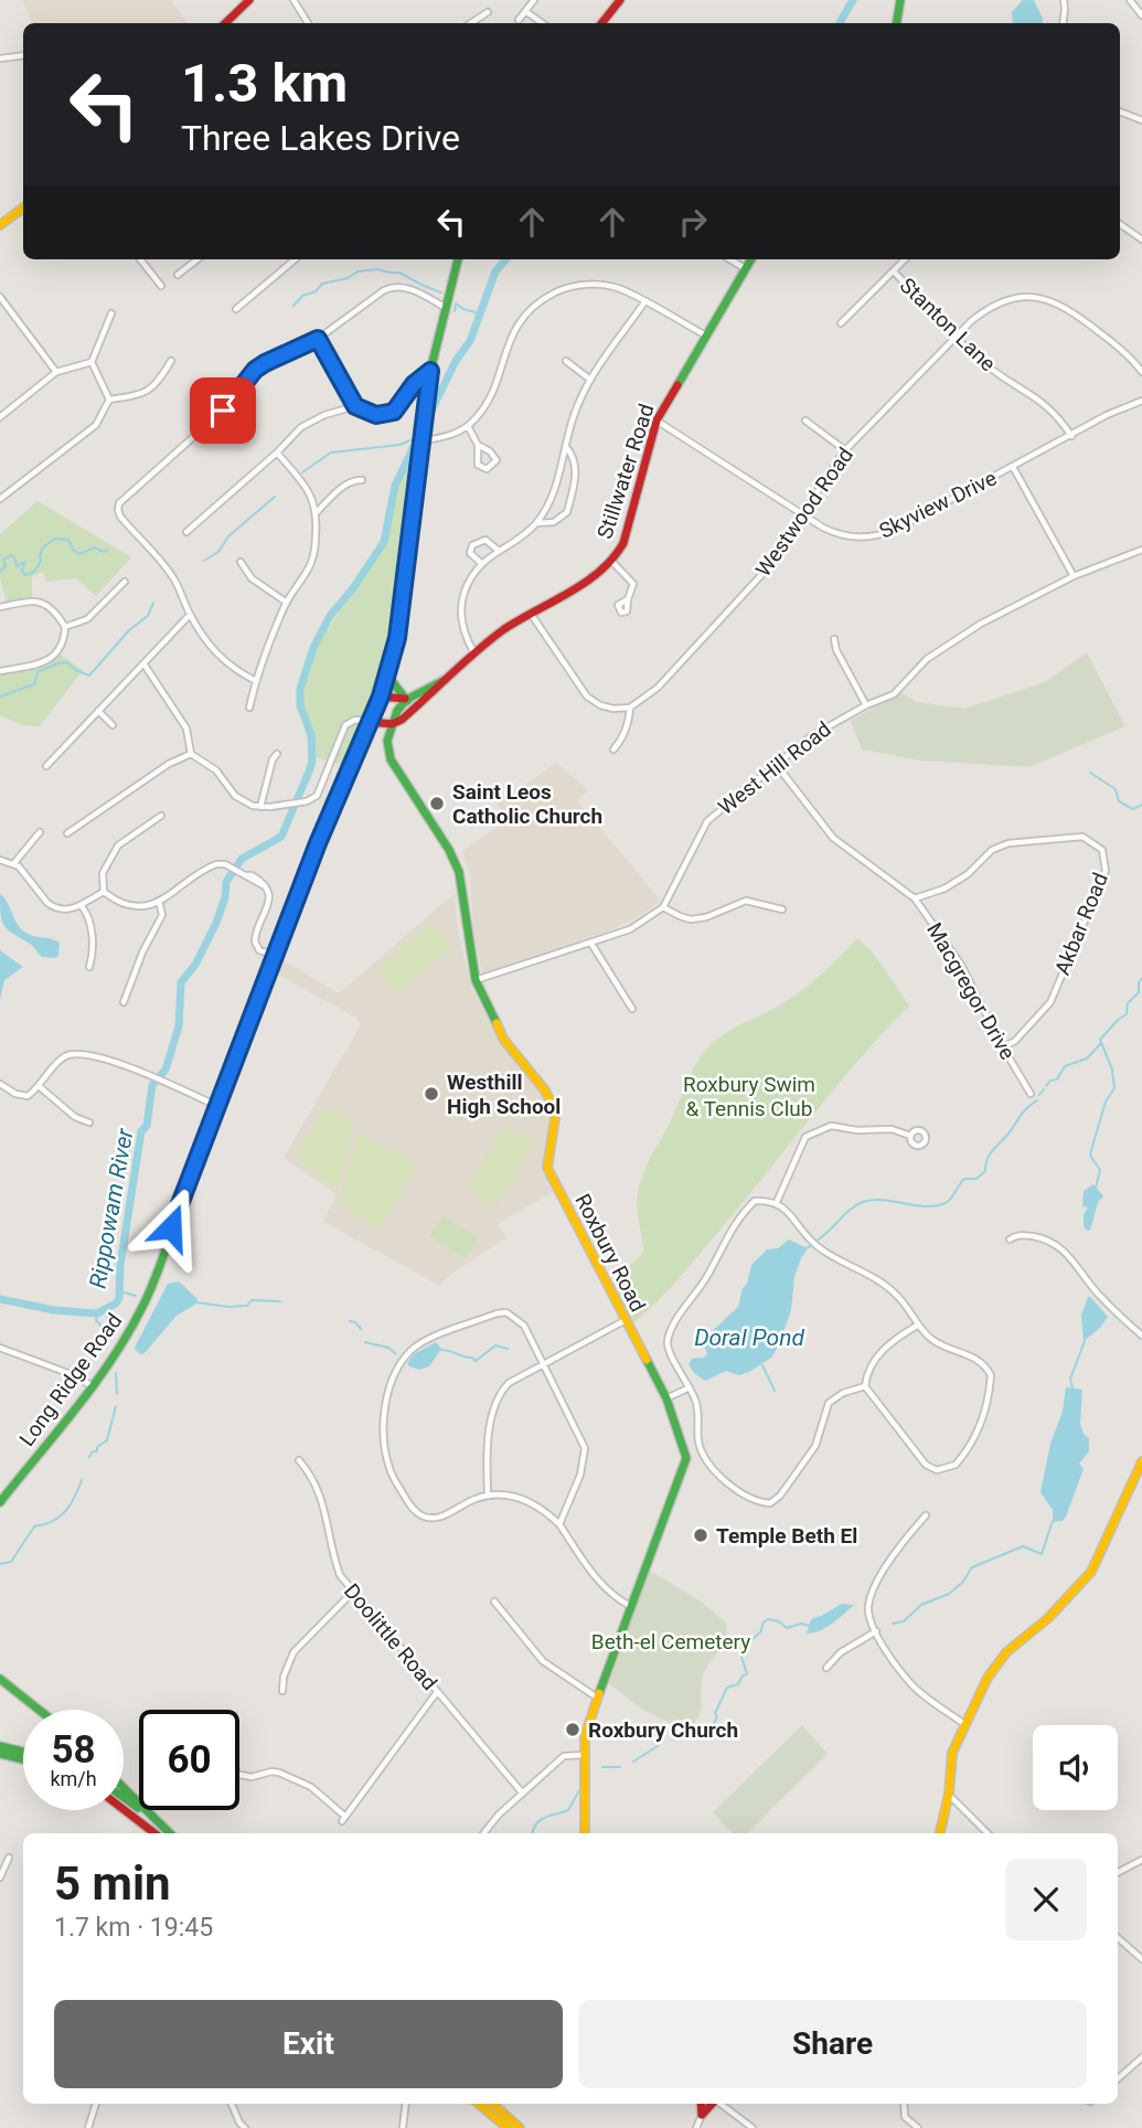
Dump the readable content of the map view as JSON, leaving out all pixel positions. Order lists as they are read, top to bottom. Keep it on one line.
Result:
{"streets":{"main road":["Stillwater Road","Roxbury Road","Long Ridge Road"],"street":["Stanton Lane","Skyview Drive","Westwood Road","West Hill Road","Akbar Road","Macgregor Drive","Doolittle Road"]},"crossings":[["Stanton Lane","Skyview Drive"],["Stanton Lane","Westwood Road"],["Stillwater Road","Skyview Drive"],["Stillwater Road","Roxbury Road"],["Skyview Drive","Westwood Road"],["West Hill Road","Macgregor Drive"],["Akbar Road","Macgregor Drive"]],"water":["Rippowam River","Doral Pond"],"parks":["Roxbury Swim & Tennis Club","Beth-el Cemetery"],"places":["Saint Leos Catholic Church","Westhill High School","Temple Beth El","Roxbury Church"],"page":{"turn":["1.3 km","Three Lakes Drive"],"speed":"58 km/h","limit":"60","heading":["5 min","1.7 km · 19:45"],"buttons":["Exit","Share"]}}
